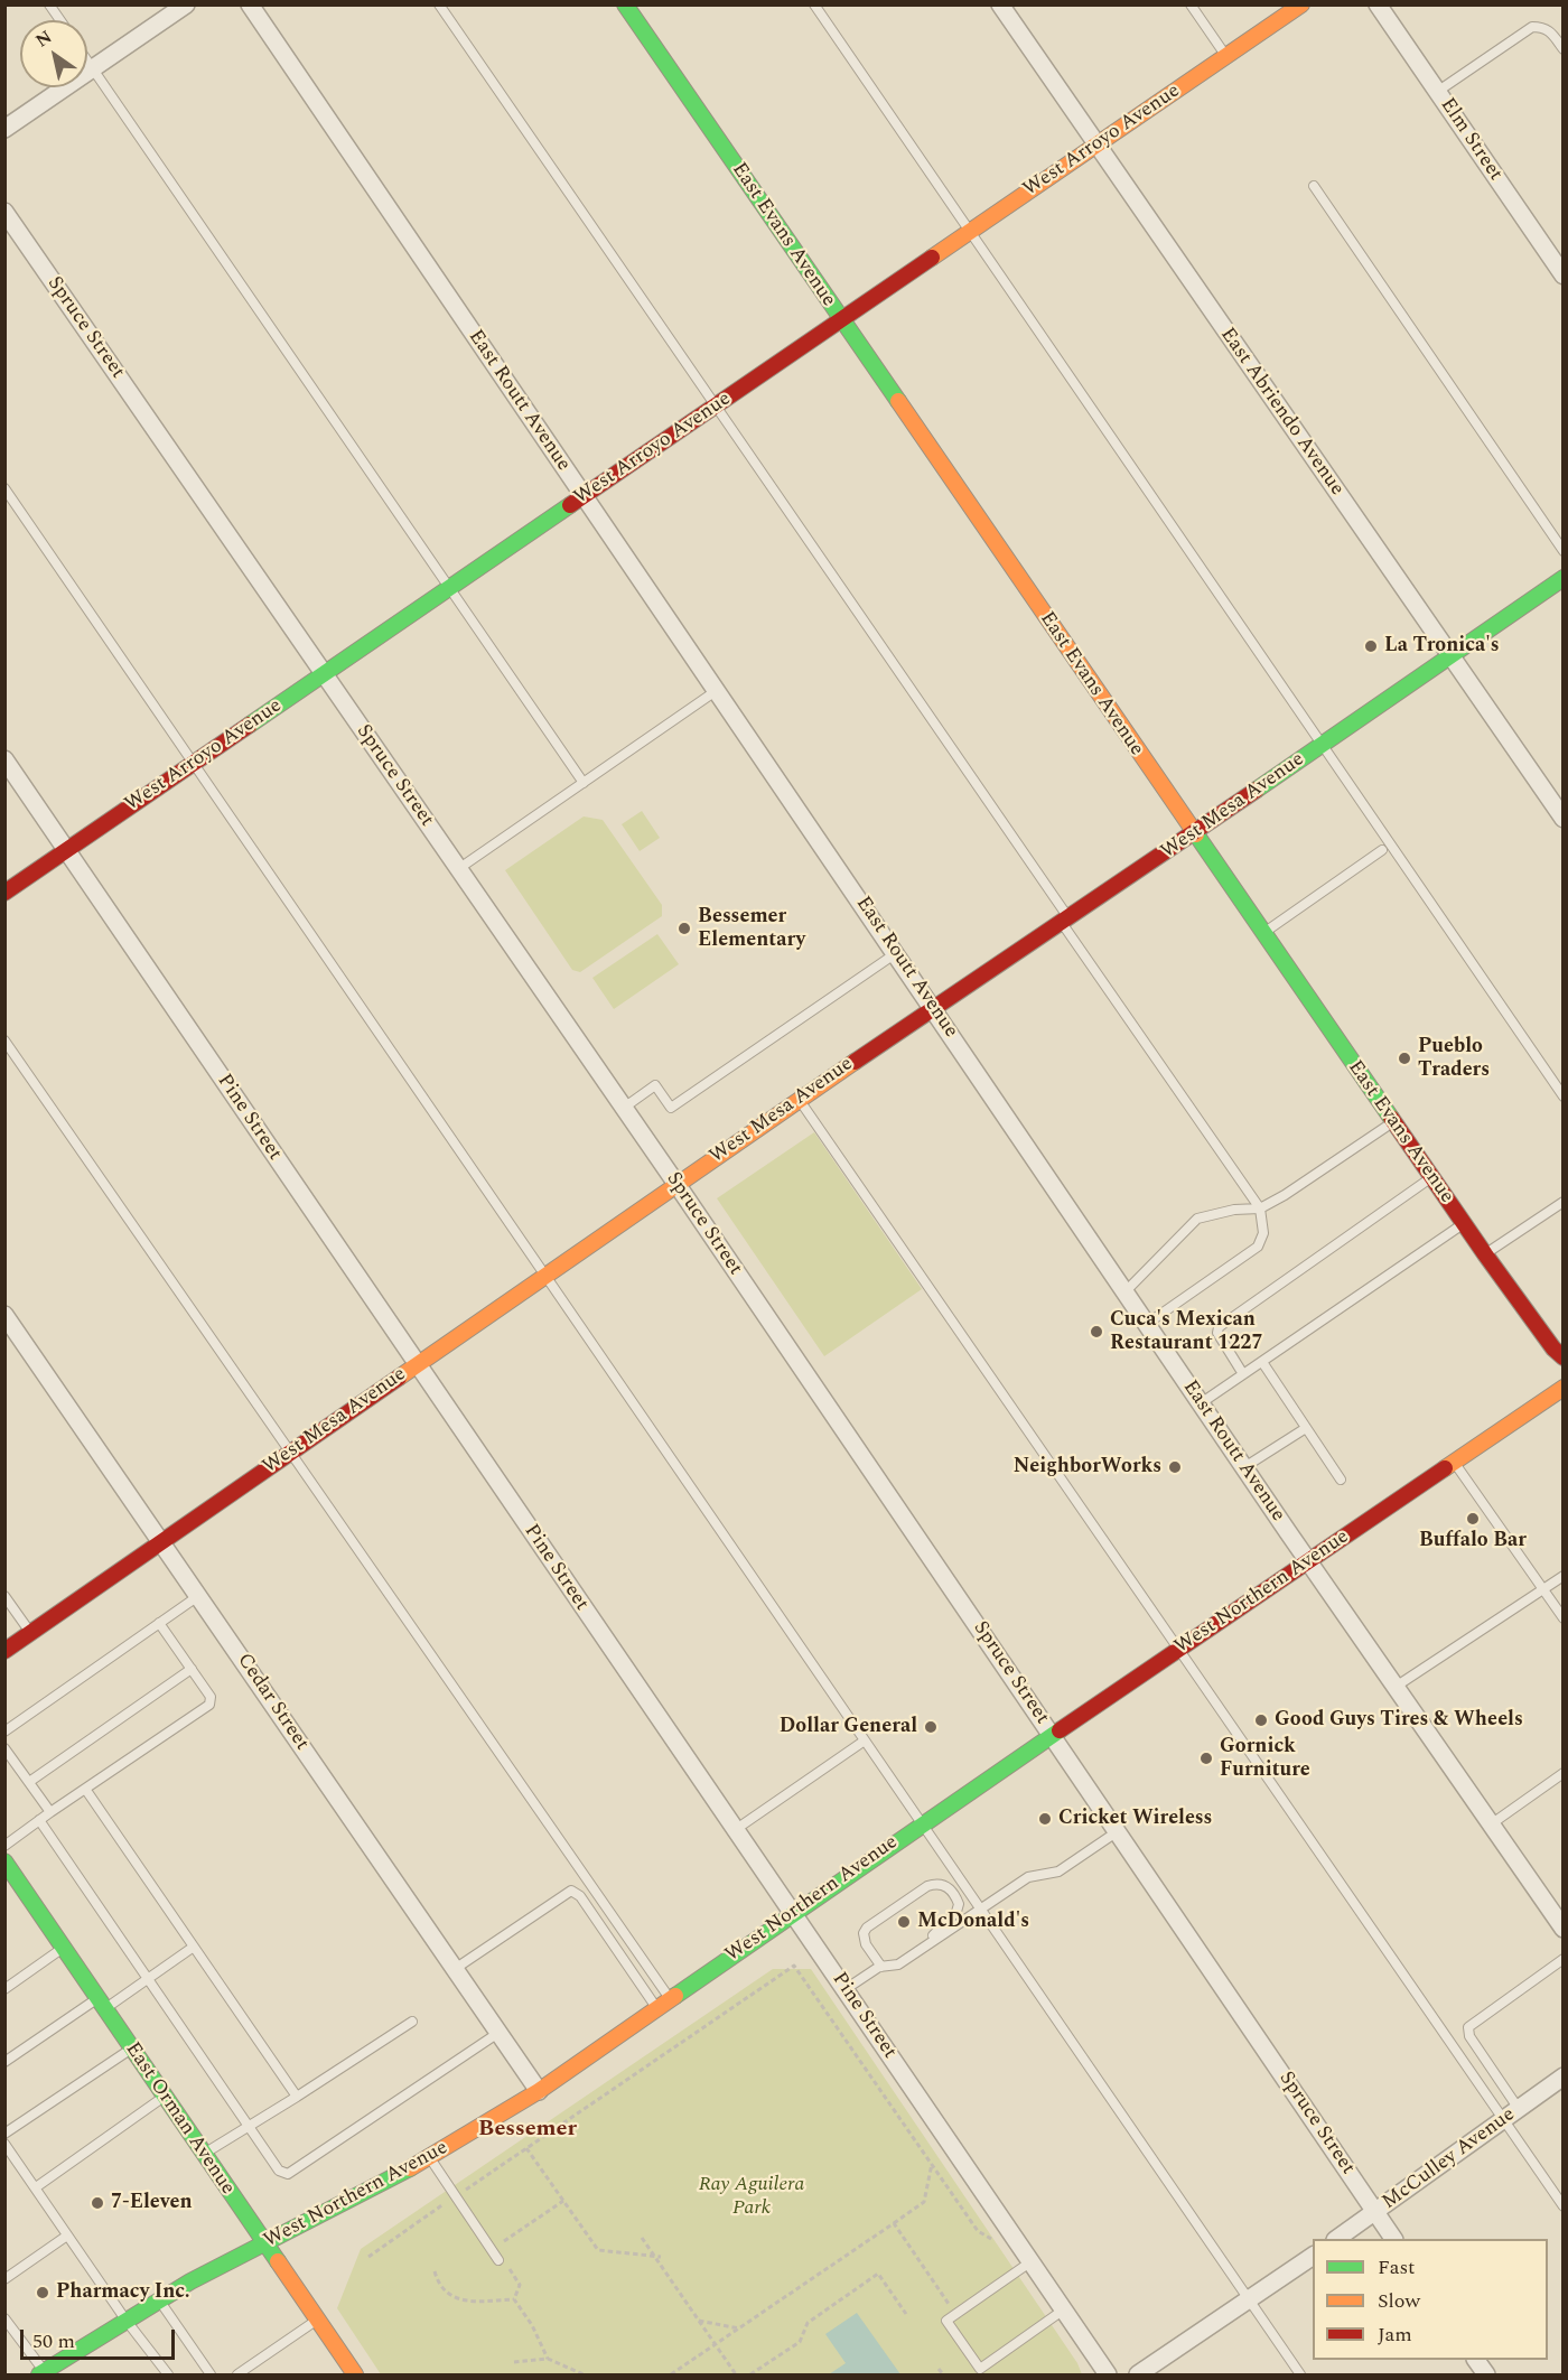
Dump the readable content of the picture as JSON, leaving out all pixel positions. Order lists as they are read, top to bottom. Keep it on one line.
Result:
{"streets":{"street":["Elm Street","West Arroyo Avenue","East Evans Avenue","Spruce Street","East Routt Avenue","East Abriendo Avenue","West Mesa Avenue","Pine Street","West Northern Avenue","Cedar Street","East Orman Avenue","McCulley Avenue"]},"crossings":[["West Arroyo Avenue","East Evans Avenue"],["West Arroyo Avenue","Spruce Street"],["West Arroyo Avenue","East Routt Avenue"],["West Arroyo Avenue","East Abriendo Avenue"],["West Arroyo Avenue","Pine Street"],["East Evans Avenue","West Mesa Avenue"],["Spruce Street","West Mesa Avenue"],["Spruce Street","West Northern Avenue"],["Spruce Street","McCulley Avenue"],["East Routt Avenue","West Mesa Avenue"],["East Routt Avenue","West Northern Avenue"],["East Abriendo Avenue","West Mesa Avenue"],["West Mesa Avenue","Pine Street"],["West Mesa Avenue","Cedar Street"],["Pine Street","West Northern Avenue"],["West Northern Avenue","Cedar Street"],["West Northern Avenue","East Orman Avenue"]],"districts":["Bessemer"],"parks":["Ray Aguilera Park"],"places":["La Tronica's","Bessemer Elementary","Pueblo Traders","Cuca's Mexican Restaurant 1227","NeighborWorks","Buffalo Bar","Good Guys Tires & Wheels","Dollar General","Gornick Furniture","Cricket Wireless","McDonald's","7-Eleven","Pharmacy Inc."],"legend":["Fast","Slow","Jam"],"scale_bar":"50 m","north":"top left"}
